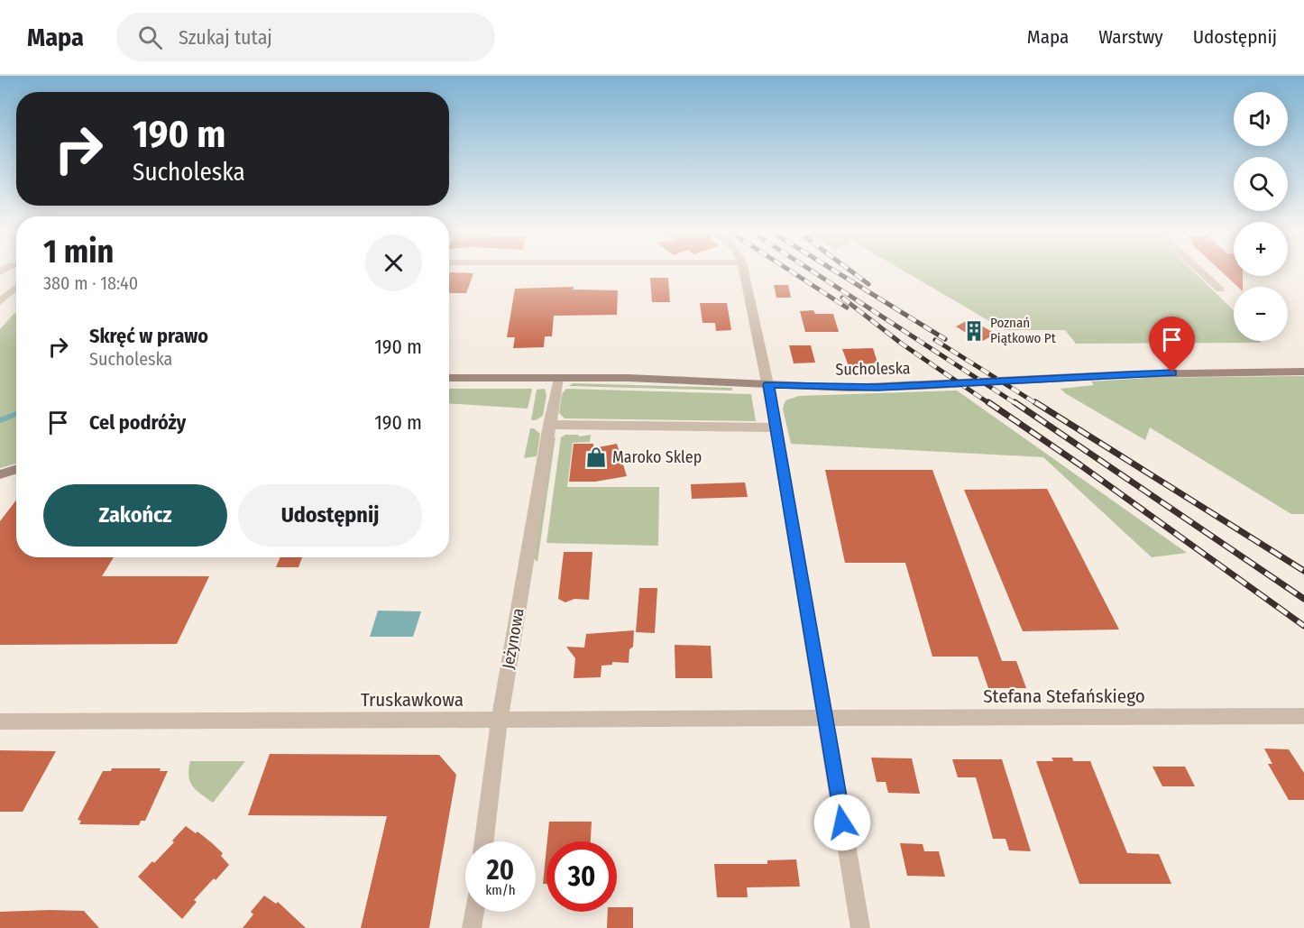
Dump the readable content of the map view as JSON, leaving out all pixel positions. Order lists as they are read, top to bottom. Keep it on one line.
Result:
{"streets":{"street":["Sucholeska","Jeżynowa","Stefana Stefańskiego","Truskawkowa"]},"crossings":[["Sucholeska","Jeżynowa"],["Jeżynowa","Truskawkowa"],["Stefana Stefańskiego","Truskawkowa"]],"places":{"building":["Poznań Piątkowo Pt"],"shop":["Maroko Sklep"]},"page":{"header":"Mapa","search":"Szukaj tutaj","nav":["Mapa","Warstwy","Udostępnij"],"map_buttons":["+","−"],"turn":["190 m","Sucholeska"],"heading":["1 min","380 m · 18:40"],"list":[{"name":"Skręć w prawo","note":"Sucholeska","value":"190 m"},{"name":"Cel podróży","value":"190 m"}],"buttons":["Zakończ","Udostępnij"],"speed":"20 km/h","limit":"30"}}
